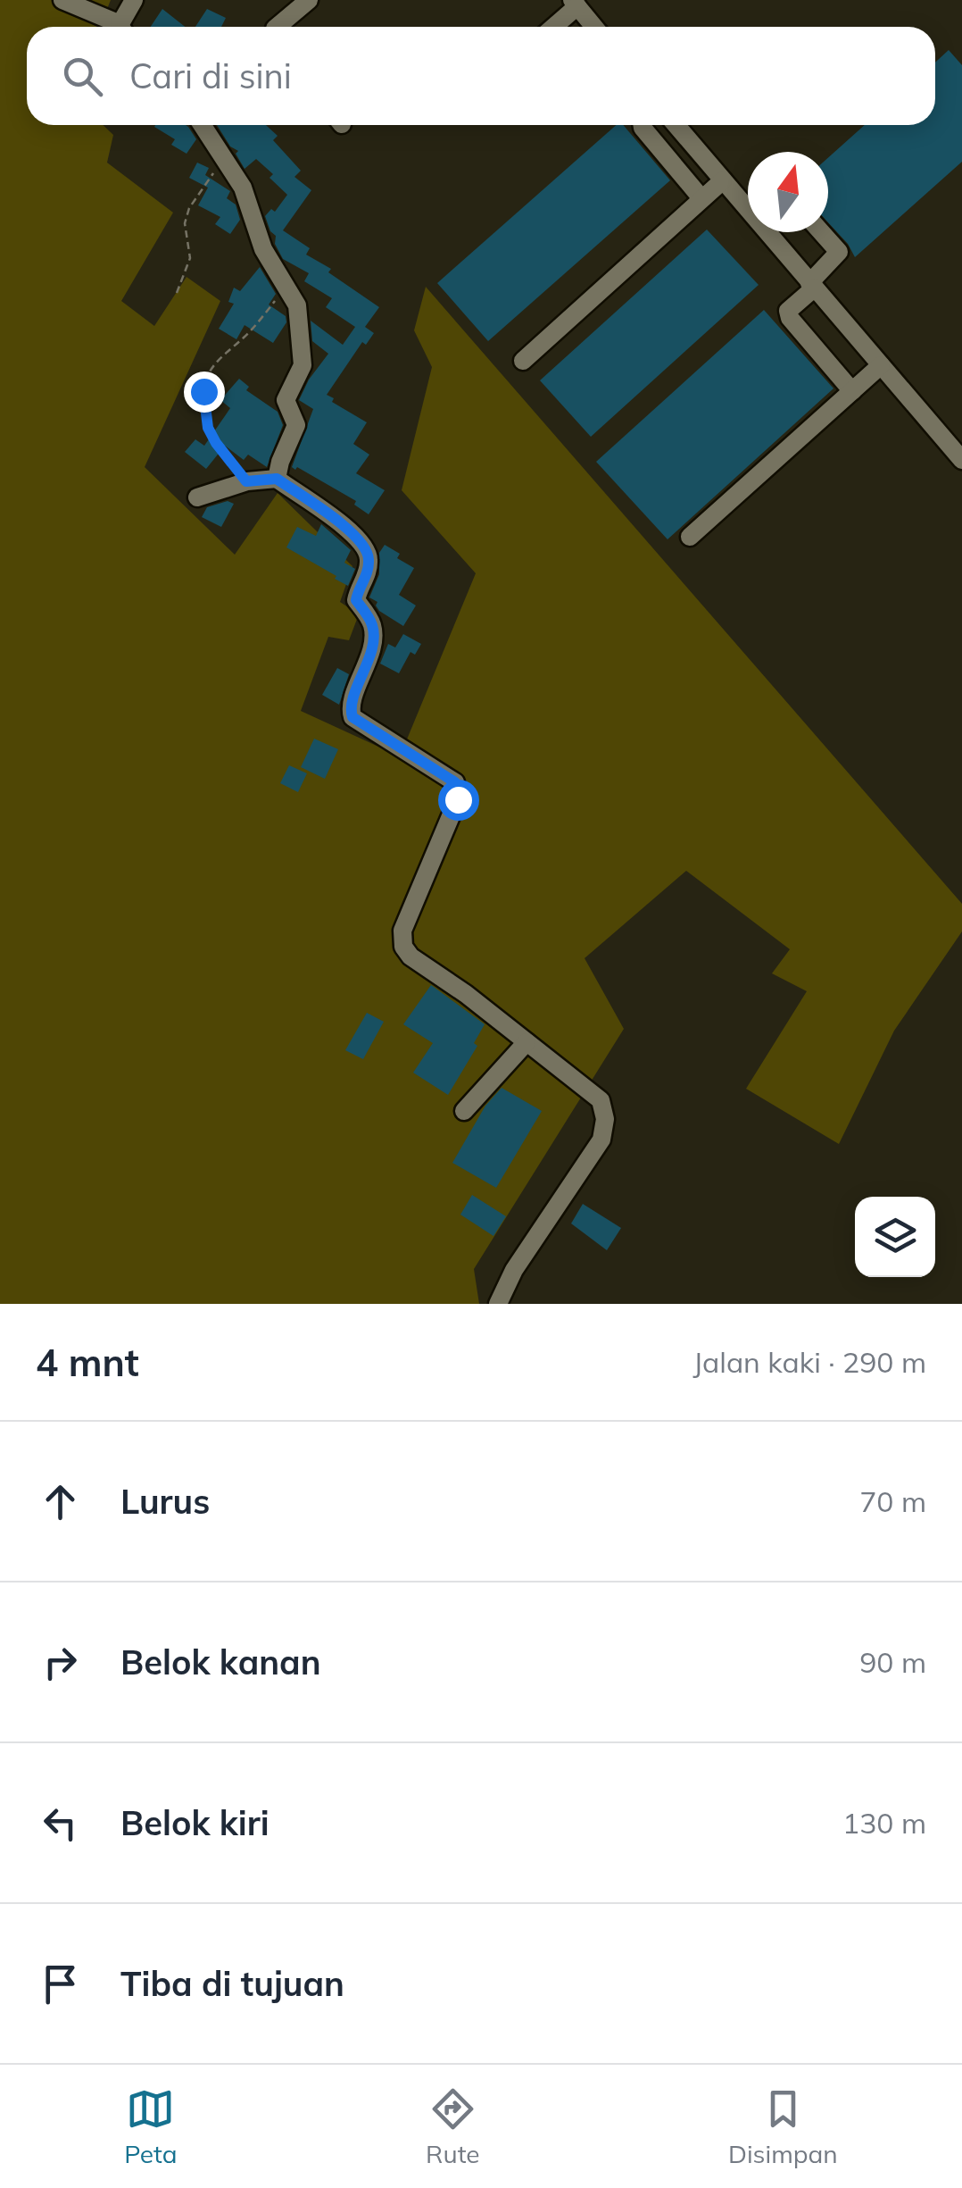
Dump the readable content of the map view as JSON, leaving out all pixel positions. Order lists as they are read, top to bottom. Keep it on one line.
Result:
{"north":"top","page":{"search":"Cari di sini","heading":["4 mnt","Jalan kaki · 290 m"],"list":[["Lurus","70 m"],["Belok kanan","90 m"],["Belok kiri","130 m"],"Tiba di tujuan"],"nav":["Peta","Rute","Disimpan"]}}
